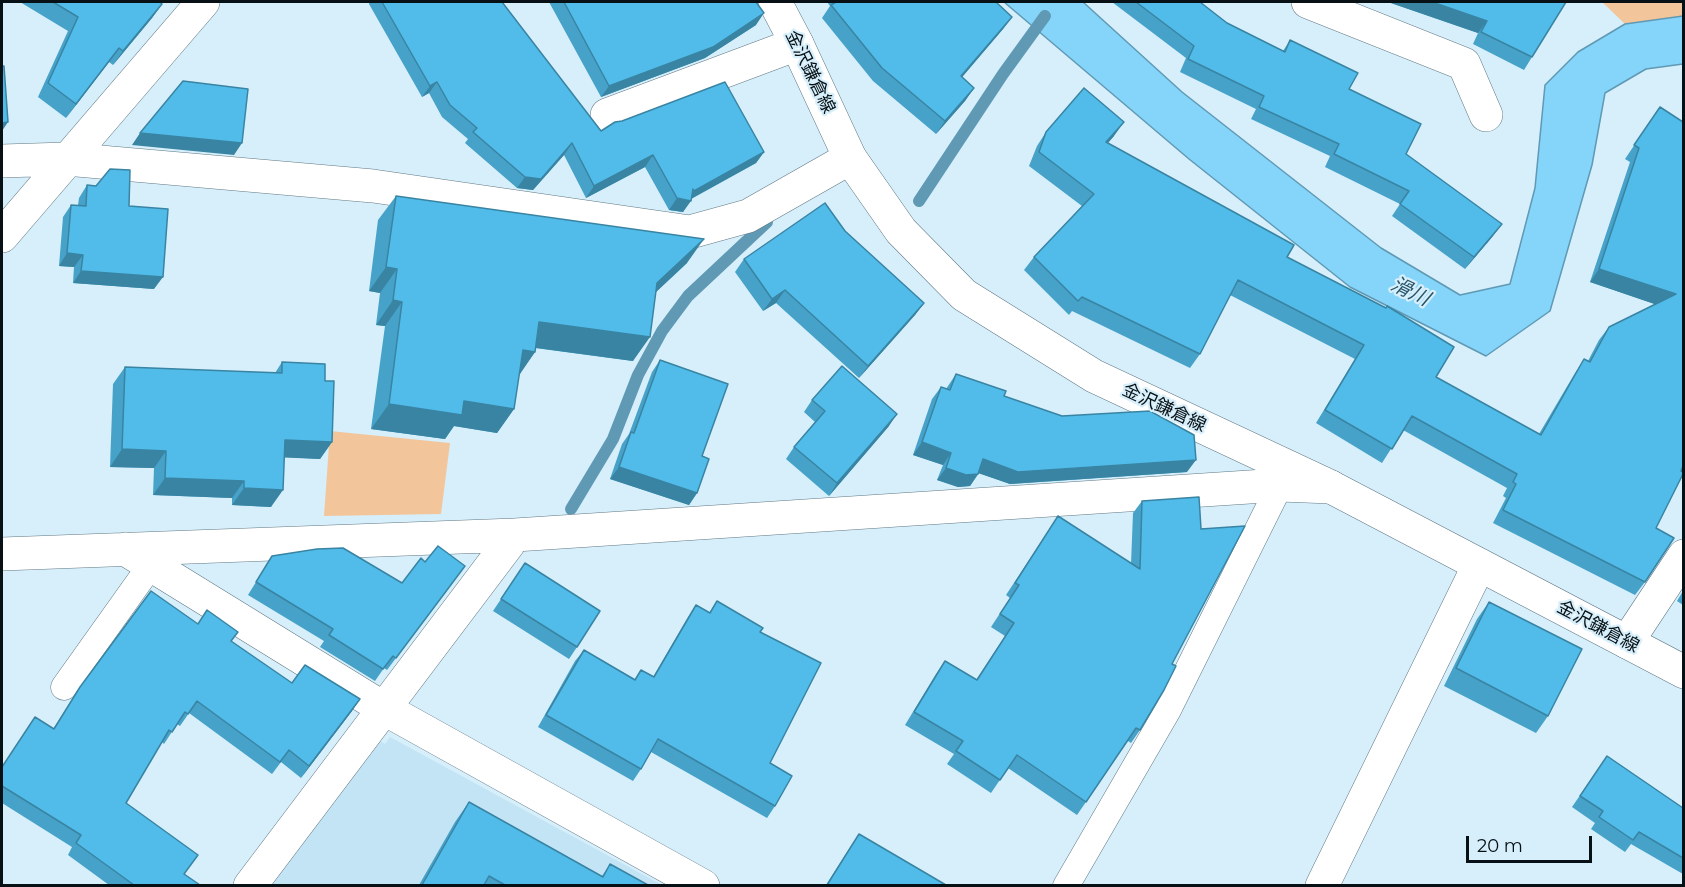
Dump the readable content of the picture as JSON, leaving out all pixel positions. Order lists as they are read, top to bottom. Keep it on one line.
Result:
{"streets":{"street":["金沢鎌倉線"]},"water":["滑川"],"scale_bar":"20 m"}
